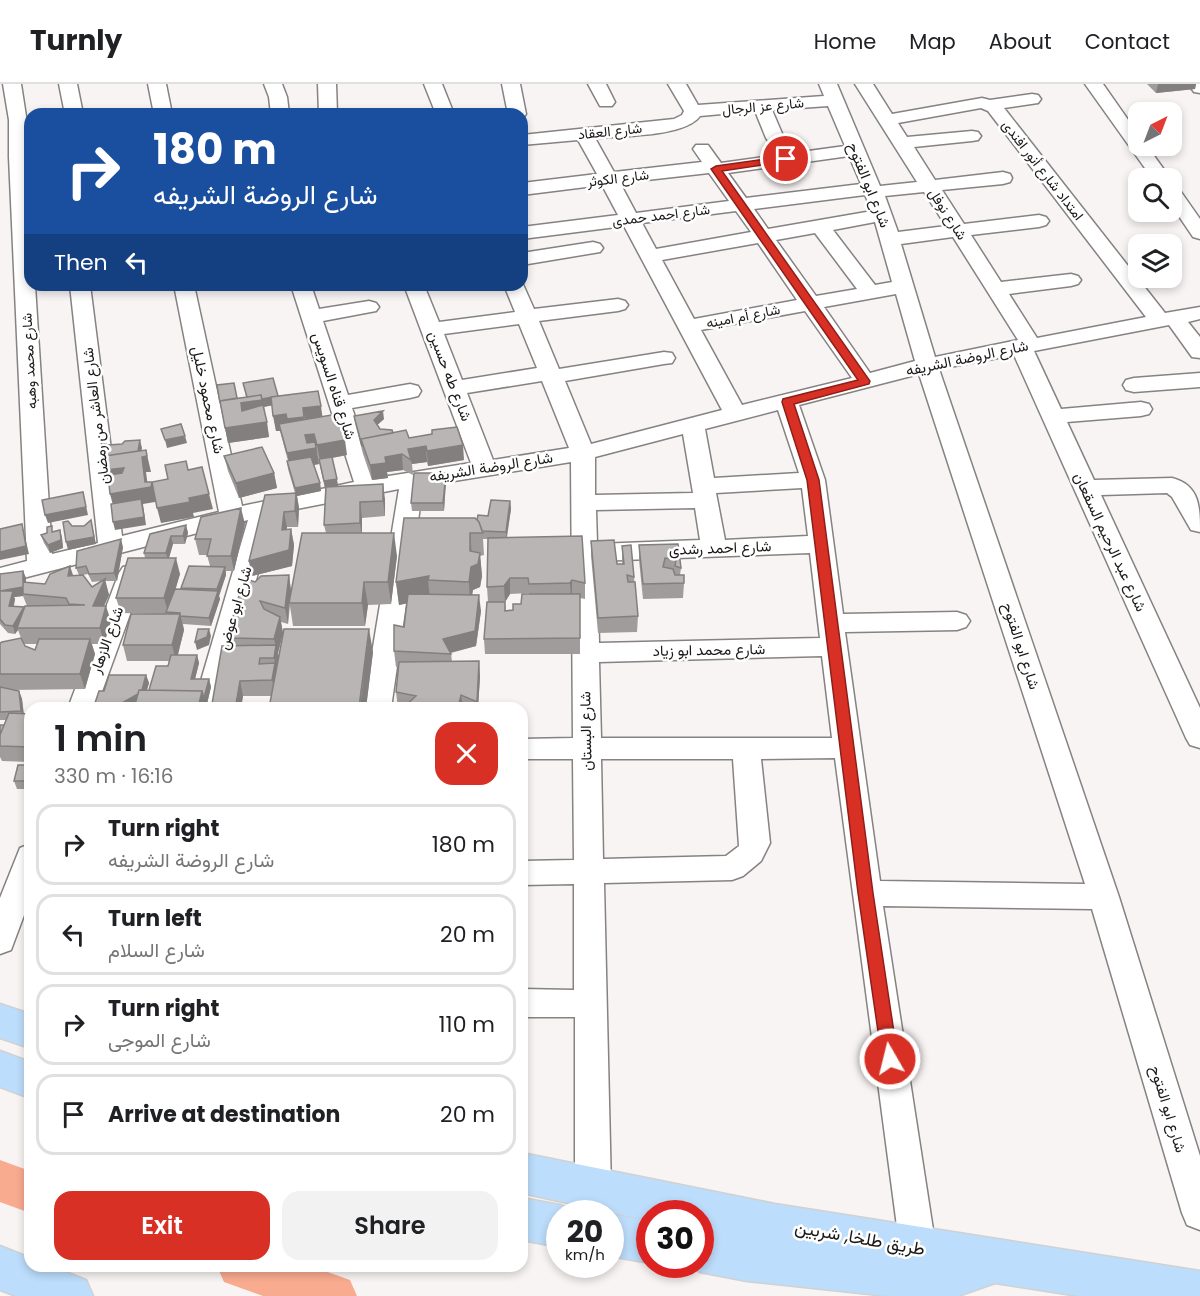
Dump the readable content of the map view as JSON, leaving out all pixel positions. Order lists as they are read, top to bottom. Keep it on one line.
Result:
{"streets":{"main road":["طريق طلخا, شربين"],"street":["شارع عز الرجال","شارع العقاد","امتداد شارع أنور افندى","شارع الكوثر","شارع ابو الفتوح","شارع نوفل","شارع احمد حمدى","شارع أم امينه","شارع الروضة الشريفه","شارع محمد وهبه","شارع طه حسين","شارع قناه السويس","شارع محمود خليل","شارع العاشر من رمضان","شارع عبد الرحيم السقعان","شارع احمد رشدى","شارع ابو عوض","شارع الازهار","شارع محمد ابو زياد","شارع البستان"]},"crossings":[["شارع عز الرجال","شارع العقاد"],["شارع عز الرجال","شارع ابو الفتوح"],["امتداد شارع أنور افندى","شارع الروضة الشريفه"],["شارع الكوثر","شارع ابو الفتوح"],["شارع ابو الفتوح","شارع احمد حمدى"],["شارع ابو الفتوح","شارع أم امينه"],["شارع ابو الفتوح","شارع الروضة الشريفه"],["شارع نوفل","شارع الروضة الشريفه"],["شارع نوفل","شارع عبد الرحيم السقعان"],["شارع الروضة الشريفه","شارع محمد وهبه"],["شارع الروضة الشريفه","شارع طه حسين"],["شارع الروضة الشريفه","شارع قناه السويس"],["شارع الروضة الشريفه","شارع محمود خليل"],["شارع الروضة الشريفه","شارع العاشر من رمضان"],["شارع الروضة الشريفه","شارع عبد الرحيم السقعان"],["شارع الروضة الشريفه","شارع ابو عوض"],["شارع الروضة الشريفه","شارع الازهار"],["شارع الروضة الشريفه","شارع البستان"],["شارع احمد رشدى","شارع البستان"],["شارع محمد ابو زياد","شارع البستان"],["شارع البستان","طريق طلخا, شربين"]],"north":"top right","page":{"header":"Turnly","nav":["Home","Map","About","Contact"],"turn":["180 m","شارع الروضة الشريفه"],"then":"Then","heading":["1 min","330 m · 16:16"],"list":[{"name":"Turn right","note":"شارع الروضة الشريفه","value":"180 m"},{"name":"Turn left","note":"شارع السلام","value":"20 m"},{"name":"Turn right","note":"شارع الموجى","value":"110 m"},{"name":"Arrive at destination","value":"20 m"}],"buttons":["Exit","Share"],"speed":"20 km/h","limit":"30"}}
